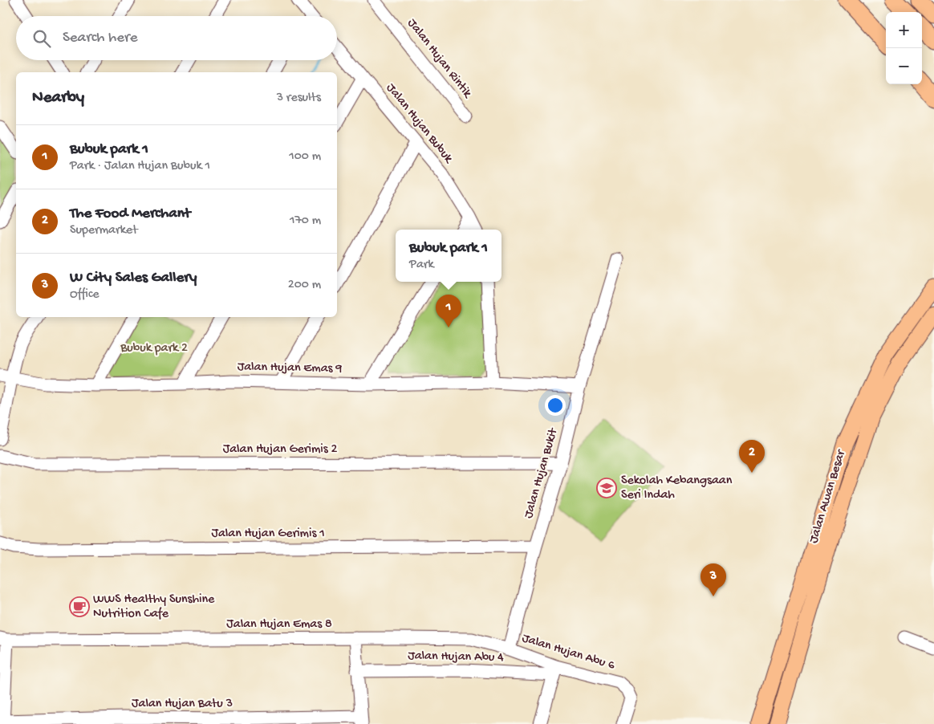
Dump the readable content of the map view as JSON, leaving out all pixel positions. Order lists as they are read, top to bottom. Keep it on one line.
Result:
{"streets":{"main road":["Jalan Awan Besar"],"street":["Jalan Hujan Rintik","Jalan Hujan Bubuk","Jalan Hujan Emas 9","Jalan Hujan Gerimis 2","Jalan Hujan Bukit","Jalan Hujan Gerimis 1","Jalan Hujan Emas 8","Jalan Hujan Abu 6","Jalan Hujan Abu 4","Jalan Hujan Batu 3"]},"crossings":[["Jalan Hujan Emas 9","Jalan Hujan Bukit"],["Jalan Hujan Gerimis 2","Jalan Hujan Bukit"],["Jalan Hujan Bukit","Jalan Hujan Gerimis 1"],["Jalan Hujan Bukit","Jalan Hujan Emas 8"],["Jalan Hujan Bukit","Jalan Hujan Abu 6"],["Jalan Hujan Emas 8","Jalan Hujan Abu 6"],["Jalan Hujan Abu 6","Jalan Hujan Abu 4"]],"parks":["Bubuk park 2"],"places":{"school or university":["Sekolah Kebangsaan Seri Indah"],"cafe":["WWS Healthy Sunshine Nutrition Cafe"]},"page":{"map_buttons":["+","−"],"search":"Search here","heading":["Nearby","3 results"],"list":[{"mark":"1","name":"Bubuk park 1","note":"Park · Jalan Hujan Bubuk 1","value":"100 m"},{"mark":"2","name":"The Food Merchant","note":"Supermarket","value":"170 m"},{"mark":"3","name":"W City Sales Gallery","note":"Office","value":"200 m"}],"popup":["Bubuk park 1","Park"],"pins":["1","2","3"]}}
